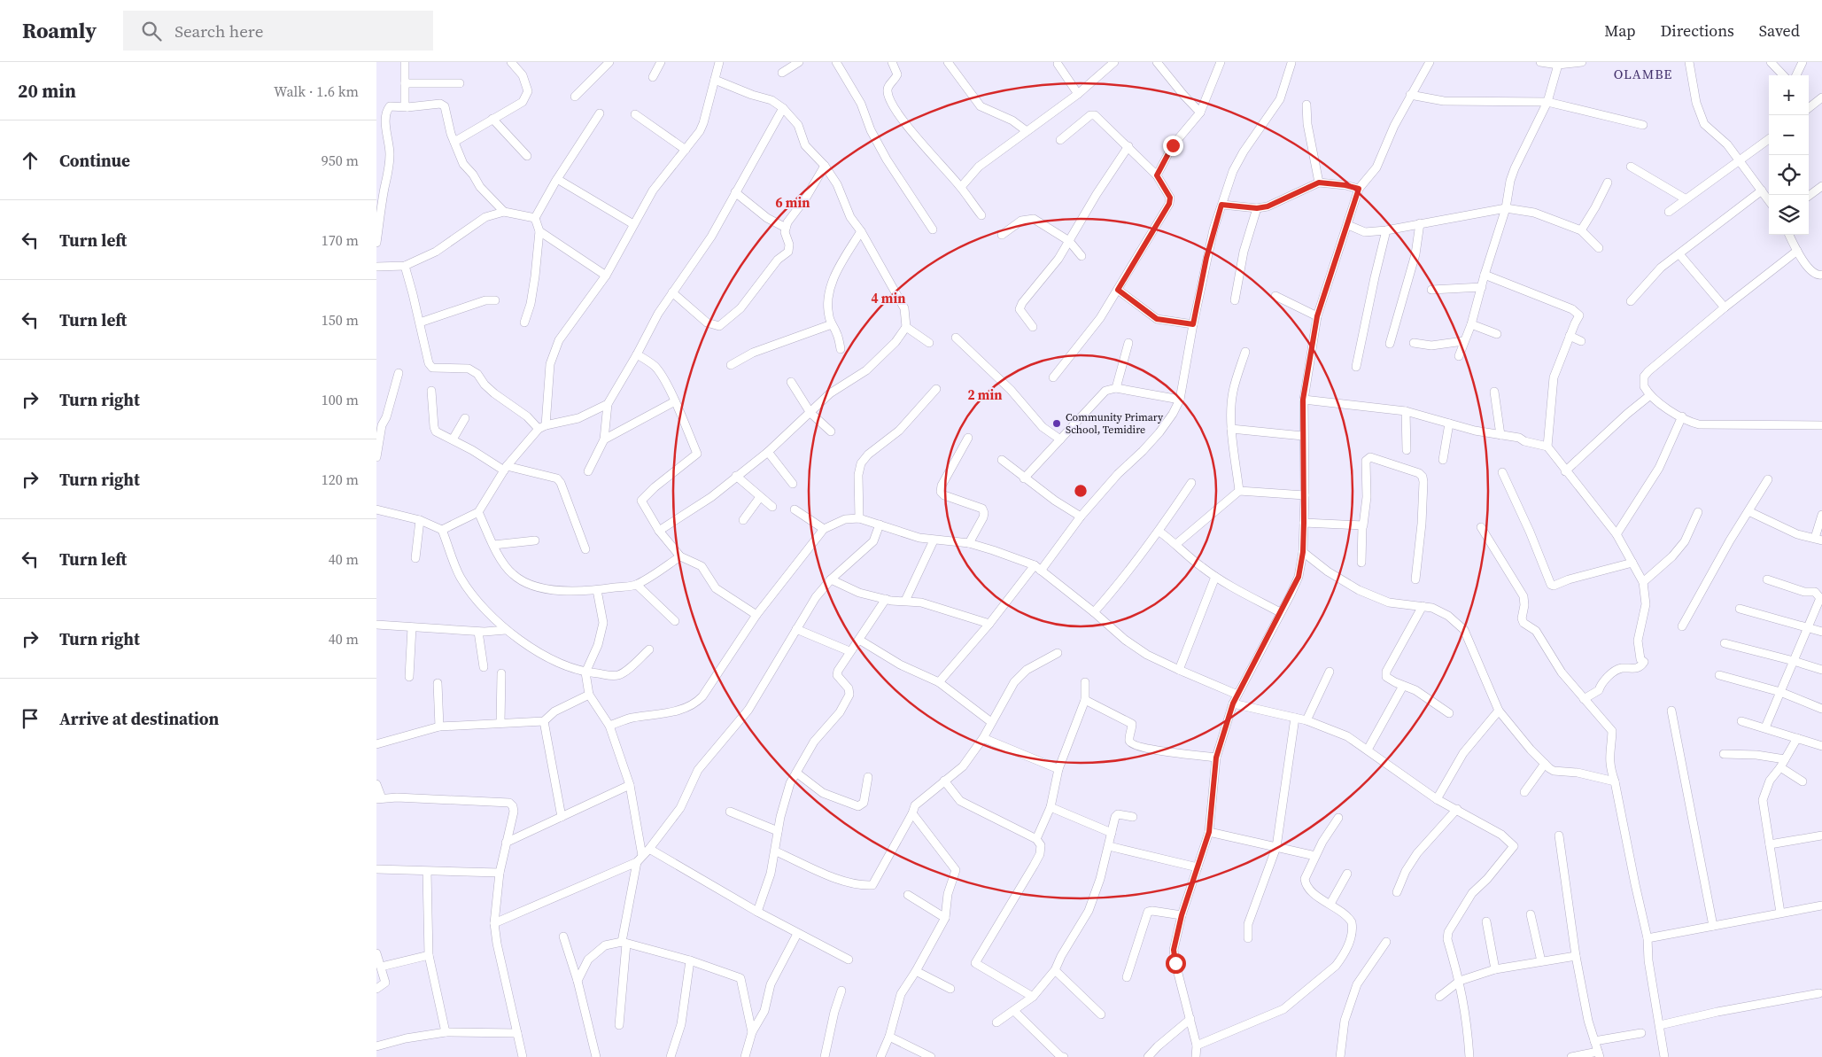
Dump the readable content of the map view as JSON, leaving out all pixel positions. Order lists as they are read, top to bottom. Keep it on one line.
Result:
{"districts":["OLAMBE"],"places":["Community Primary School, Temidire"],"page":{"header":"Roamly","search":"Search here","nav":["Map","Directions","Saved"],"heading":["20 min","Walk · 1.6 km"],"map_buttons":["+","−"],"list":[["Continue","950 m"],["Turn left","170 m"],["Turn left","150 m"],["Turn right","100 m"],["Turn right","120 m"],["Turn left","40 m"],["Turn right","40 m"],"Arrive at destination"]},"rings":["6 min","4 min","2 min"]}
